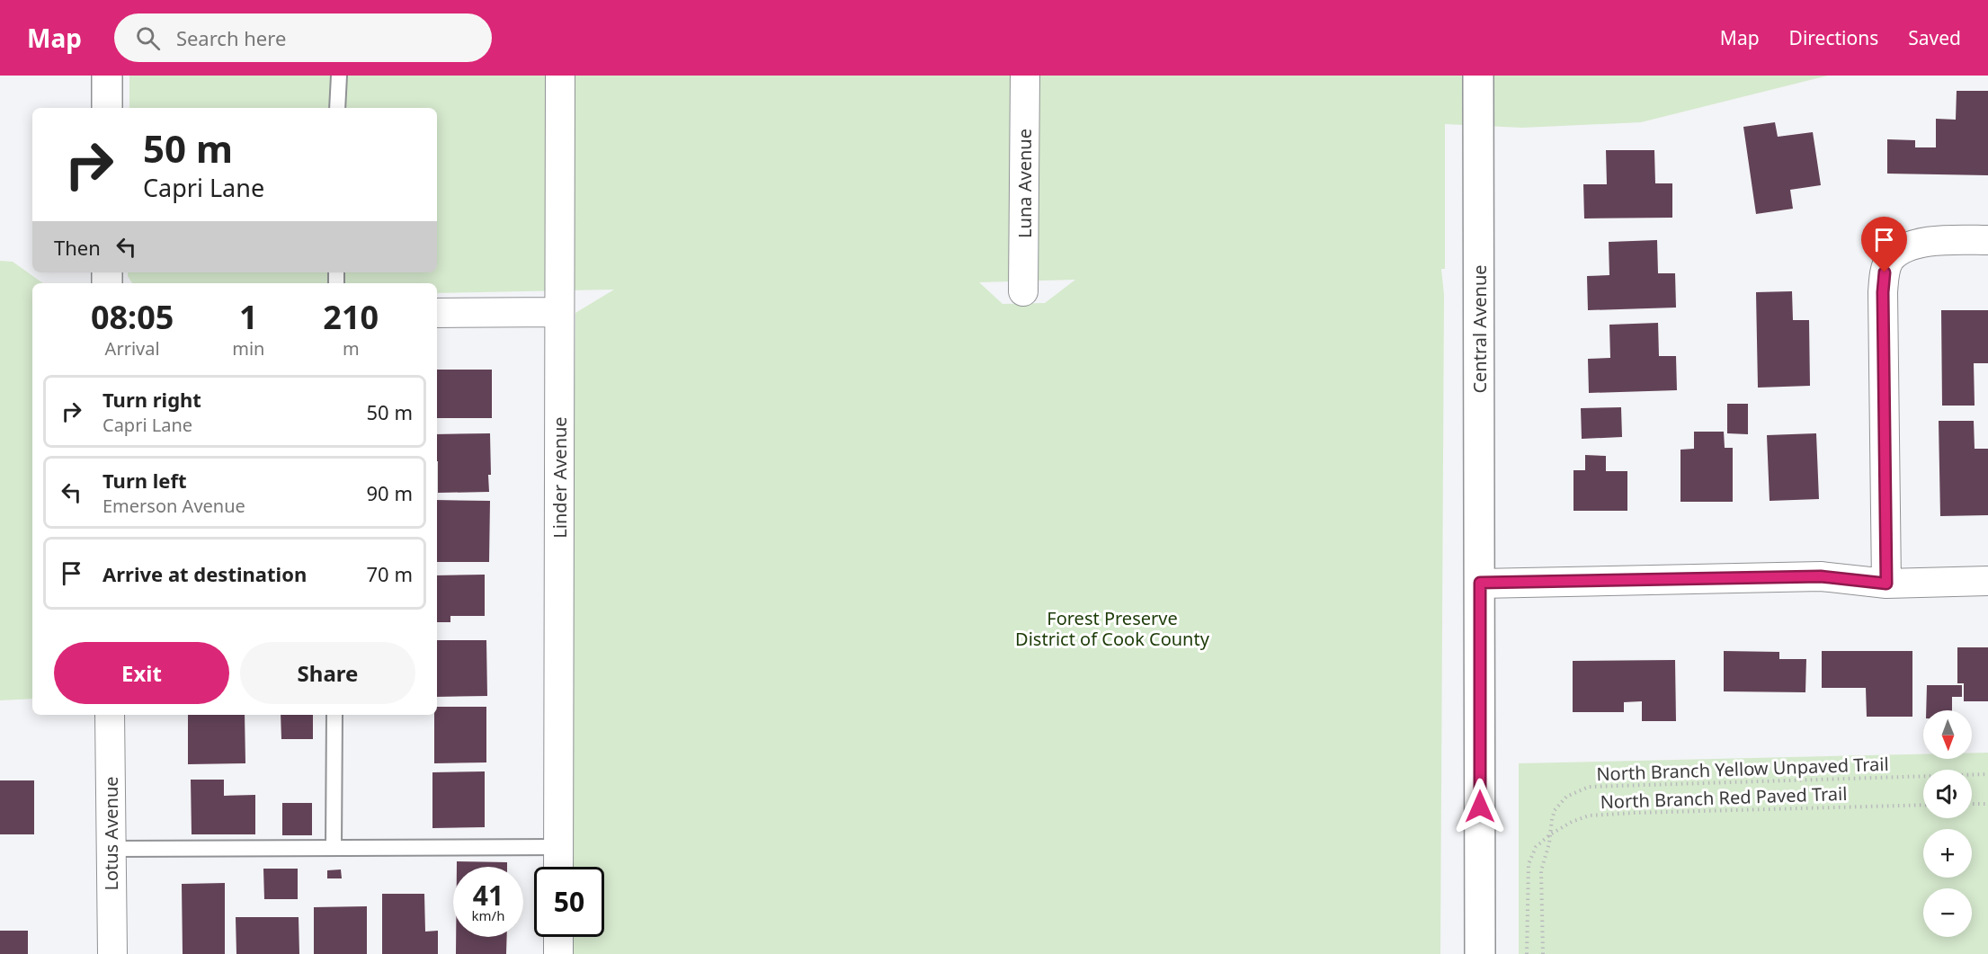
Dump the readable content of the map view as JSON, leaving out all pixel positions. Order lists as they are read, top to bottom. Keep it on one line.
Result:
{"streets":{"main road":["Central Avenue"],"street":["Luna Avenue","Linder Avenue","Lotus Avenue"],"path":["North Branch Yellow Unpaved Trail","North Branch Red Paved Trail"]},"crossings":[["North Branch Yellow Unpaved Trail","North Branch Red Paved Trail"]],"parks":["Forest Preserve District of Cook County"],"north":"bottom","page":{"header":"Map","search":"Search here","nav":["Map","Directions","Saved"],"turn":["50 m","Capri Lane"],"then":"Then","eta":["08:05","Arrival","1","min","210","m"],"list":[{"name":"Turn right","note":"Capri Lane","value":"50 m"},{"name":"Turn left","note":"Emerson Avenue","value":"90 m"},{"name":"Arrive at destination","value":"70 m"}],"buttons":["Exit","Share"],"map_buttons":["+","−"],"speed":"41 km/h","limit":"50"}}
